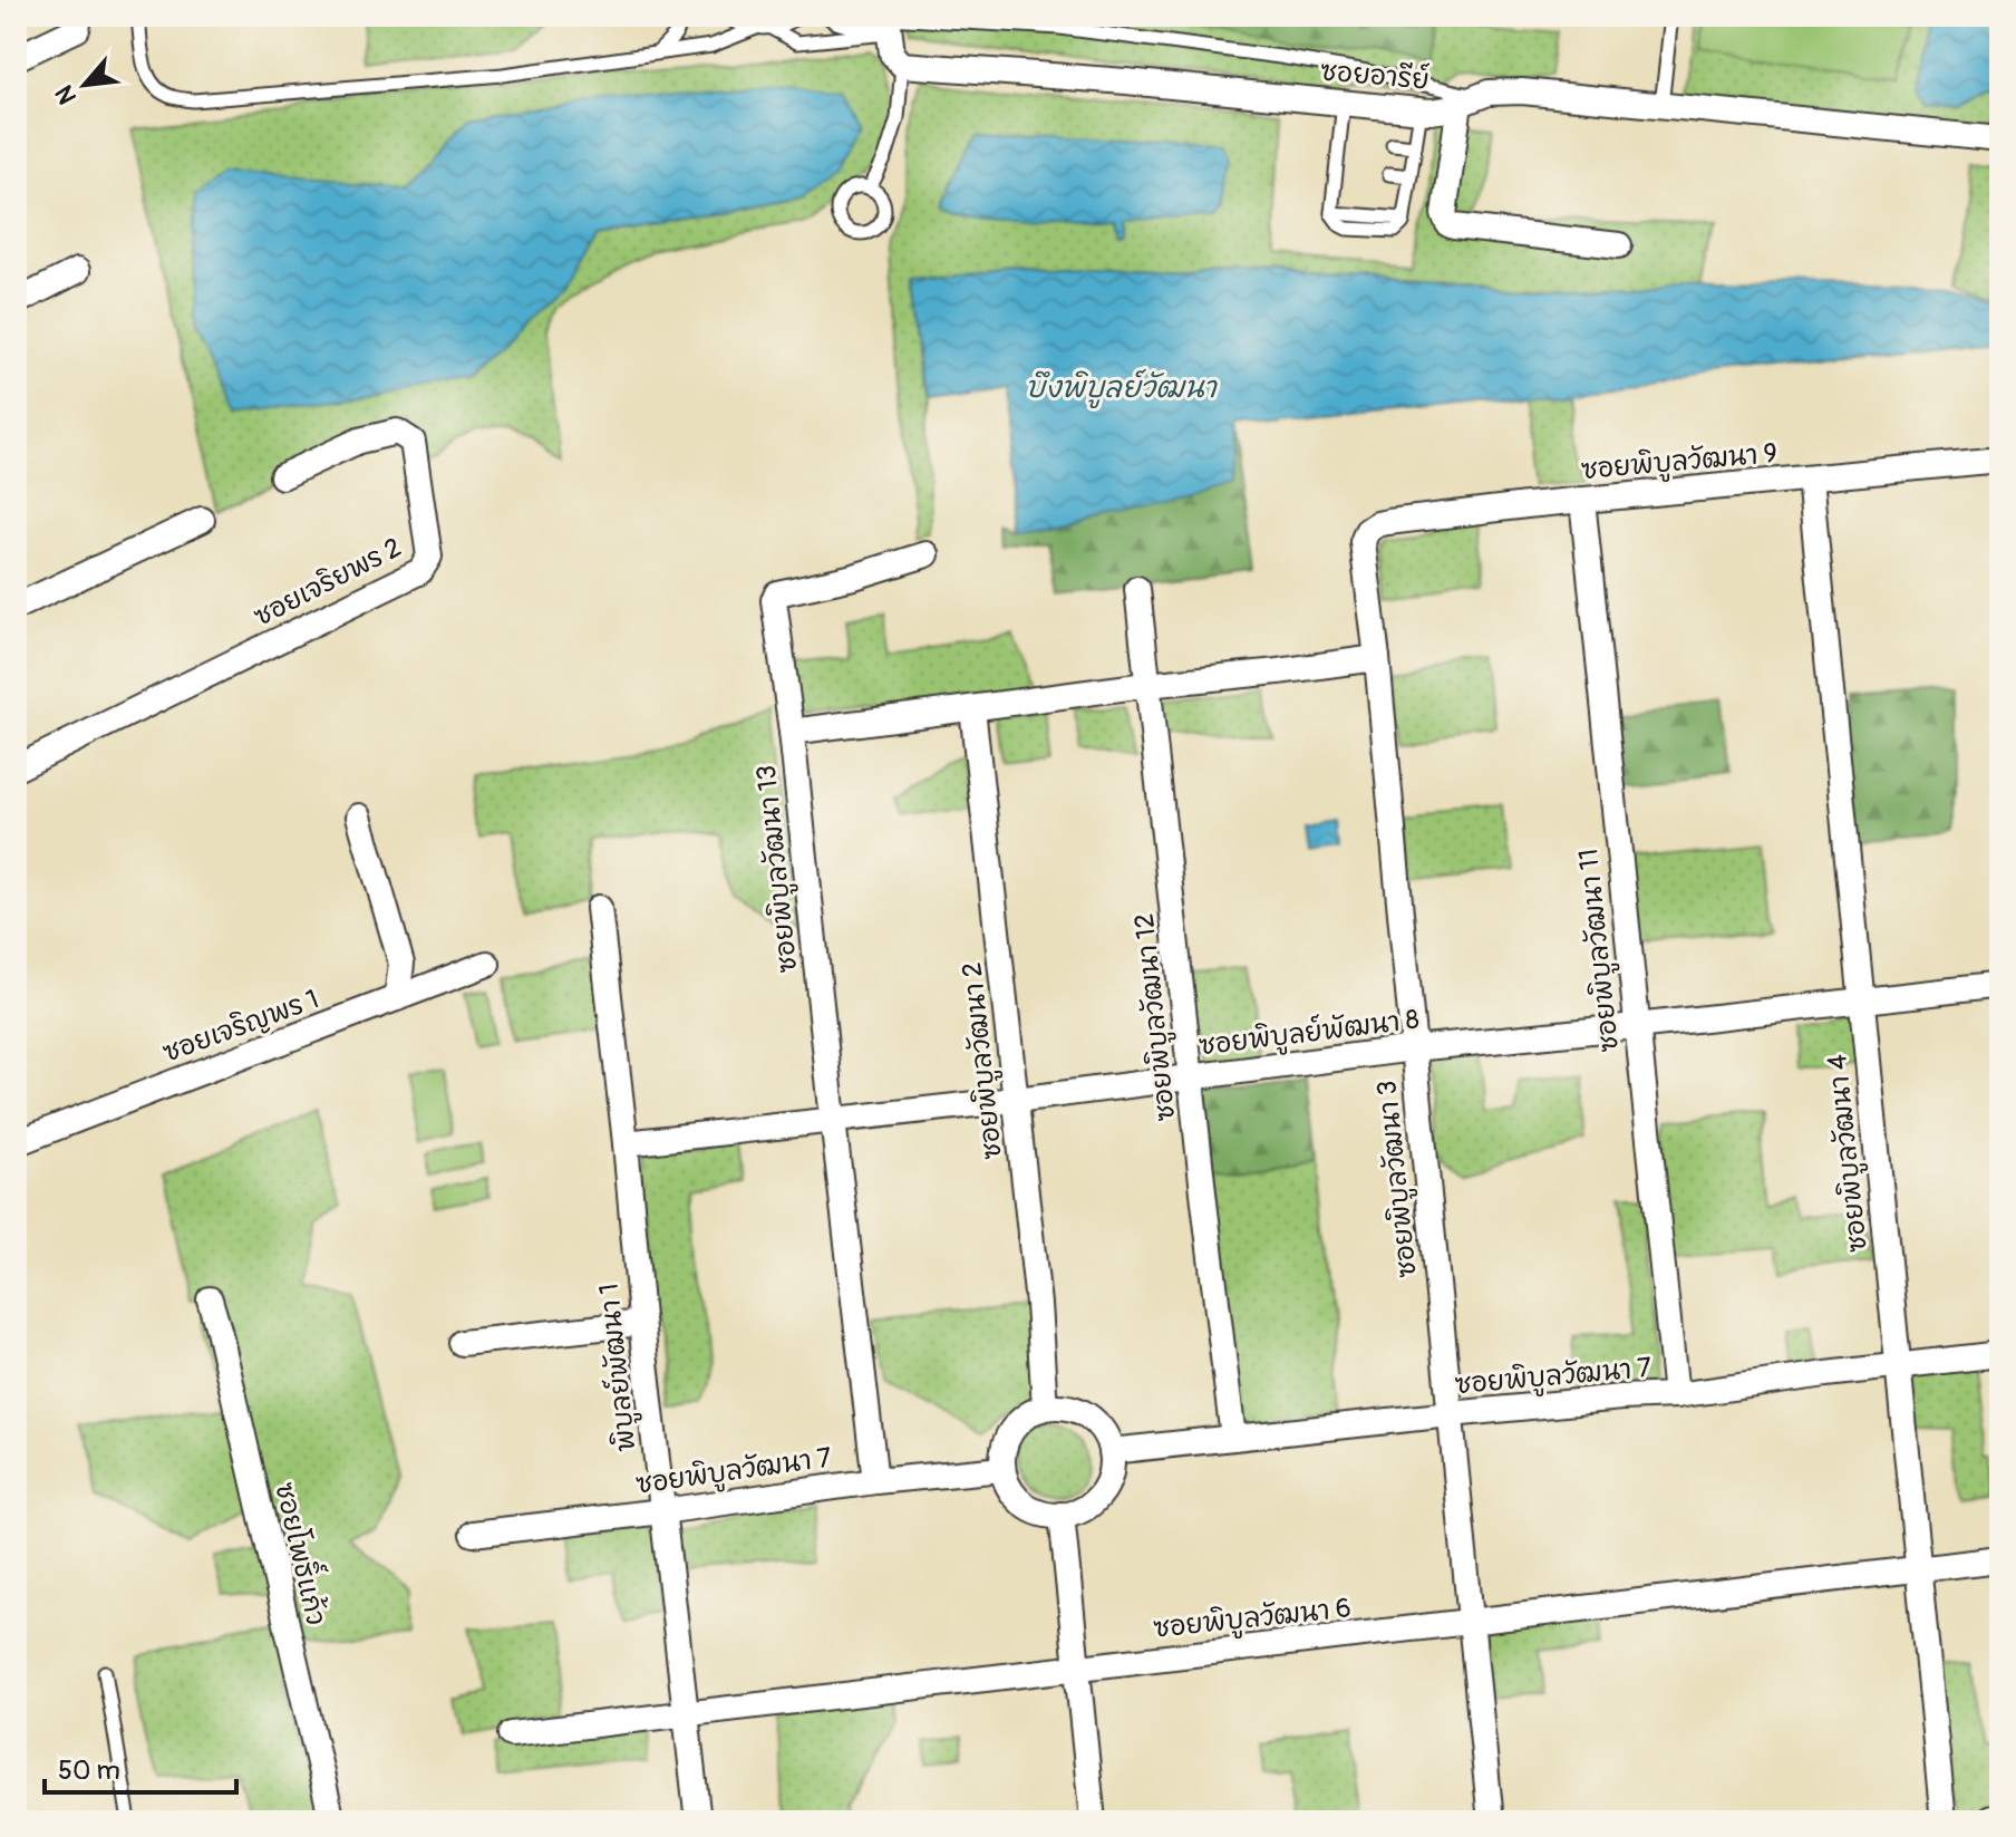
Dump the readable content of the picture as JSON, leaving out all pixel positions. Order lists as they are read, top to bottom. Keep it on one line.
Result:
{"streets":{"street":["ซอยอารีย์","ซอยพิบูลวัฒนา 9","ซอยเจริยพร 2","ซอยพิบูลวัฒนา 13","ซอยพิบูลวัฒนา 11","ซอยพิบูลวัฒนา 12","ซอยเจริญพร 1","ซอยพิบูลย์พัฒนา 8","ซอยพิบูลวัฒนา 2","ซอยพิบูลวัฒนา 4","ซอยพิบูลวัฒนา 3","พิบูลย์พัฒนา 1","ซอยพิบูลวัฒนา 7","ซอยโพธิ์แก้ว","ซอยพิบูลวัฒนา 6"]},"crossings":[["ซอยพิบูลวัฒนา 9","ซอยพิบูลวัฒนา 11"],["ซอยพิบูลวัฒนา 9","ซอยพิบูลวัฒนา 4"],["ซอยพิบูลวัฒนา 9","ซอยพิบูลวัฒนา 3"],["ซอยพิบูลวัฒนา 13","ซอยพิบูลวัฒนา 12"],["ซอยพิบูลวัฒนา 13","ซอยพิบูลย์พัฒนา 8"],["ซอยพิบูลวัฒนา 13","ซอยพิบูลวัฒนา 2"],["ซอยพิบูลวัฒนา 13","ซอยพิบูลวัฒนา 3"],["ซอยพิบูลวัฒนา 13","ซอยพิบูลวัฒนา 7"],["ซอยพิบูลวัฒนา 11","ซอยพิบูลย์พัฒนา 8"],["ซอยพิบูลวัฒนา 11","ซอยพิบูลวัฒนา 7"],["ซอยพิบูลวัฒนา 12","ซอยพิบูลย์พัฒนา 8"],["ซอยพิบูลวัฒนา 12","ซอยพิบูลวัฒนา 7"],["ซอยพิบูลย์พัฒนา 8","ซอยพิบูลวัฒนา 2"],["ซอยพิบูลย์พัฒนา 8","ซอยพิบูลวัฒนา 4"],["ซอยพิบูลย์พัฒนา 8","ซอยพิบูลวัฒนา 3"],["ซอยพิบูลย์พัฒนา 8","พิบูลย์พัฒนา 1"],["ซอยพิบูลวัฒนา 2","ซอยพิบูลวัฒนา 7"],["ซอยพิบูลวัฒนา 4","ซอยพิบูลวัฒนา 7"],["ซอยพิบูลวัฒนา 4","ซอยพิบูลวัฒนา 6"],["ซอยพิบูลวัฒนา 3","ซอยพิบูลวัฒนา 7"],["ซอยพิบูลวัฒนา 3","ซอยพิบูลวัฒนา 6"],["พิบูลย์พัฒนา 1","ซอยพิบูลวัฒนา 7"],["พิบูลย์พัฒนา 1","ซอยพิบูลวัฒนา 6"]],"water":["บึงพิบูลย์วัฒนา"],"scale_bar":"50 m","north":"bottom left"}
